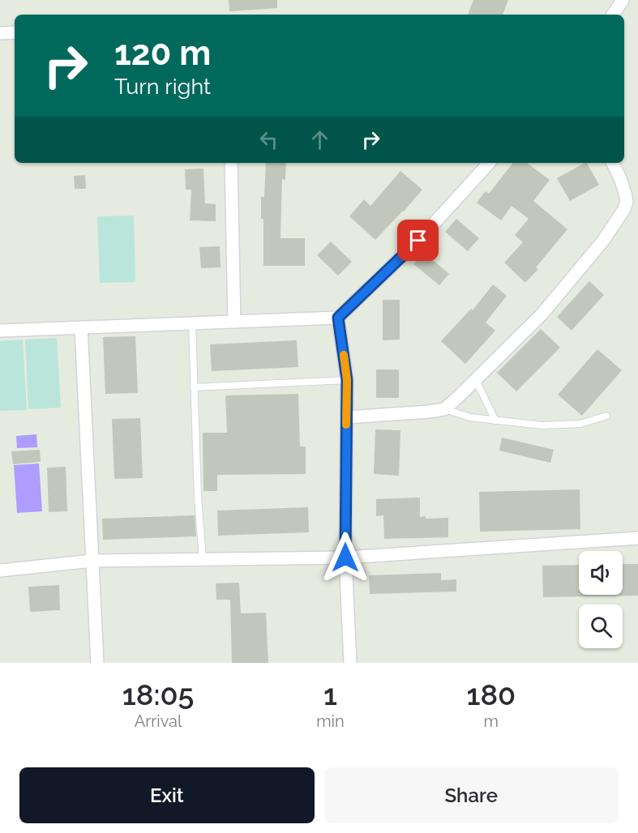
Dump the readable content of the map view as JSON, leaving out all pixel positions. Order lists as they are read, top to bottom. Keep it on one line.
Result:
{"page":{"turn":["120 m","Turn right"],"eta":["18:05","Arrival","1","min","180","m"],"buttons":["Exit","Share"]}}
